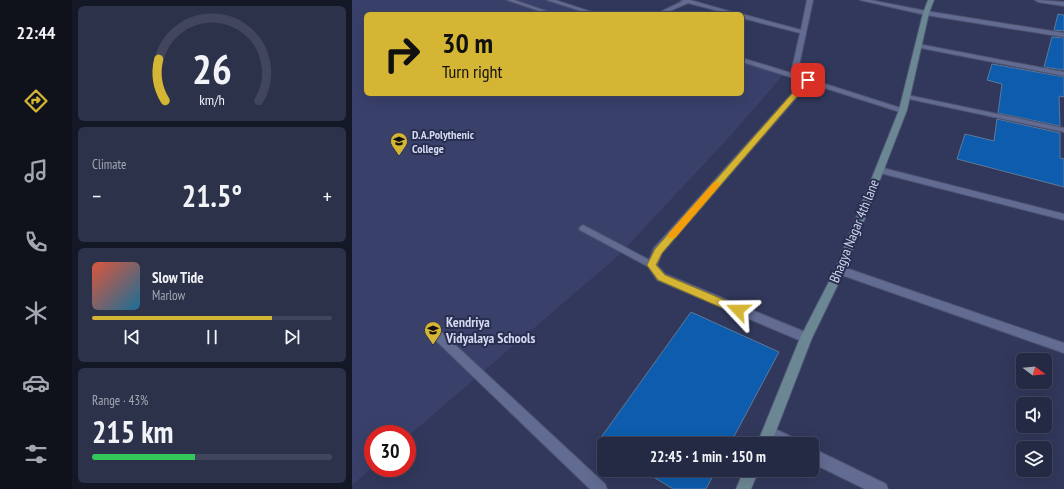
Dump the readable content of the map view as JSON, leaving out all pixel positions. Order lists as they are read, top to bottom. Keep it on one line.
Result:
{"streets":{"main road":["Bhagya Nagar 4th lane"]},"places":{"school or university":["D.A.Polythenic College","Kendriya Vidyalaya Schools"]},"north":"right","page":{"tabs":"22:44","turn":["30 m","Turn right"],"tile":["Climate",["Range · 43%","215 km"]],"heat":["−","21.5°","+"],"song":["Slow Tide","Marlow"],"limit":"30","trip":"22:45 · 1 min · 150 m","gauge":["26","km/h"]}}
